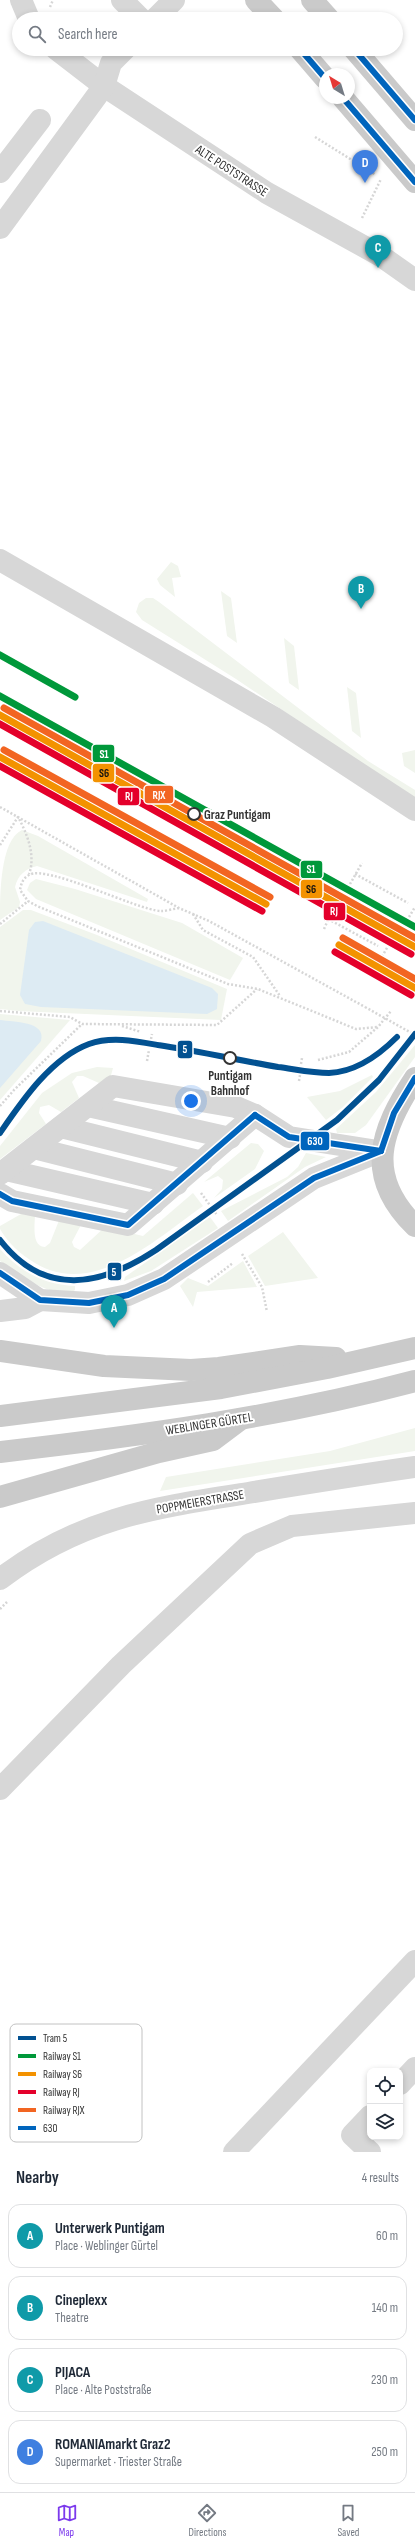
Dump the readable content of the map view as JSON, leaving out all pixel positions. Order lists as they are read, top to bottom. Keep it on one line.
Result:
{"streets":{"main road":["WEBLINGER GÜRTEL"],"street":["ALTE POSTSTRASSE","POPPMEIERSTRASSE"]},"places":["Graz Puntigam","Puntigam Bahnhof"],"lines":["transit line 630","rail line S1","rail line RJX","rail line S6","rail line RJ","tram line 5"],"legend":["Tram 5","Railway S1","Railway S6","Railway RJ","Railway RJX","630"],"north":"top left","page":{"search":"Search here","pins":["D","C","B","A"],"heading":["Nearby","4 results"],"list":[{"mark":"A","name":"Unterwerk Puntigam","note":"Place · Weblinger Gürtel","value":"60 m"},{"mark":"B","name":"Cineplexx","note":"Theatre","value":"140 m"},{"mark":"C","name":"PIJACA","note":"Place · Alte Poststraße","value":"230 m"},{"mark":"D","name":"ROMANIAmarkt Graz2","note":"Supermarket · Triester Straße","value":"250 m"}],"nav":["Map","Directions","Saved"]}}
